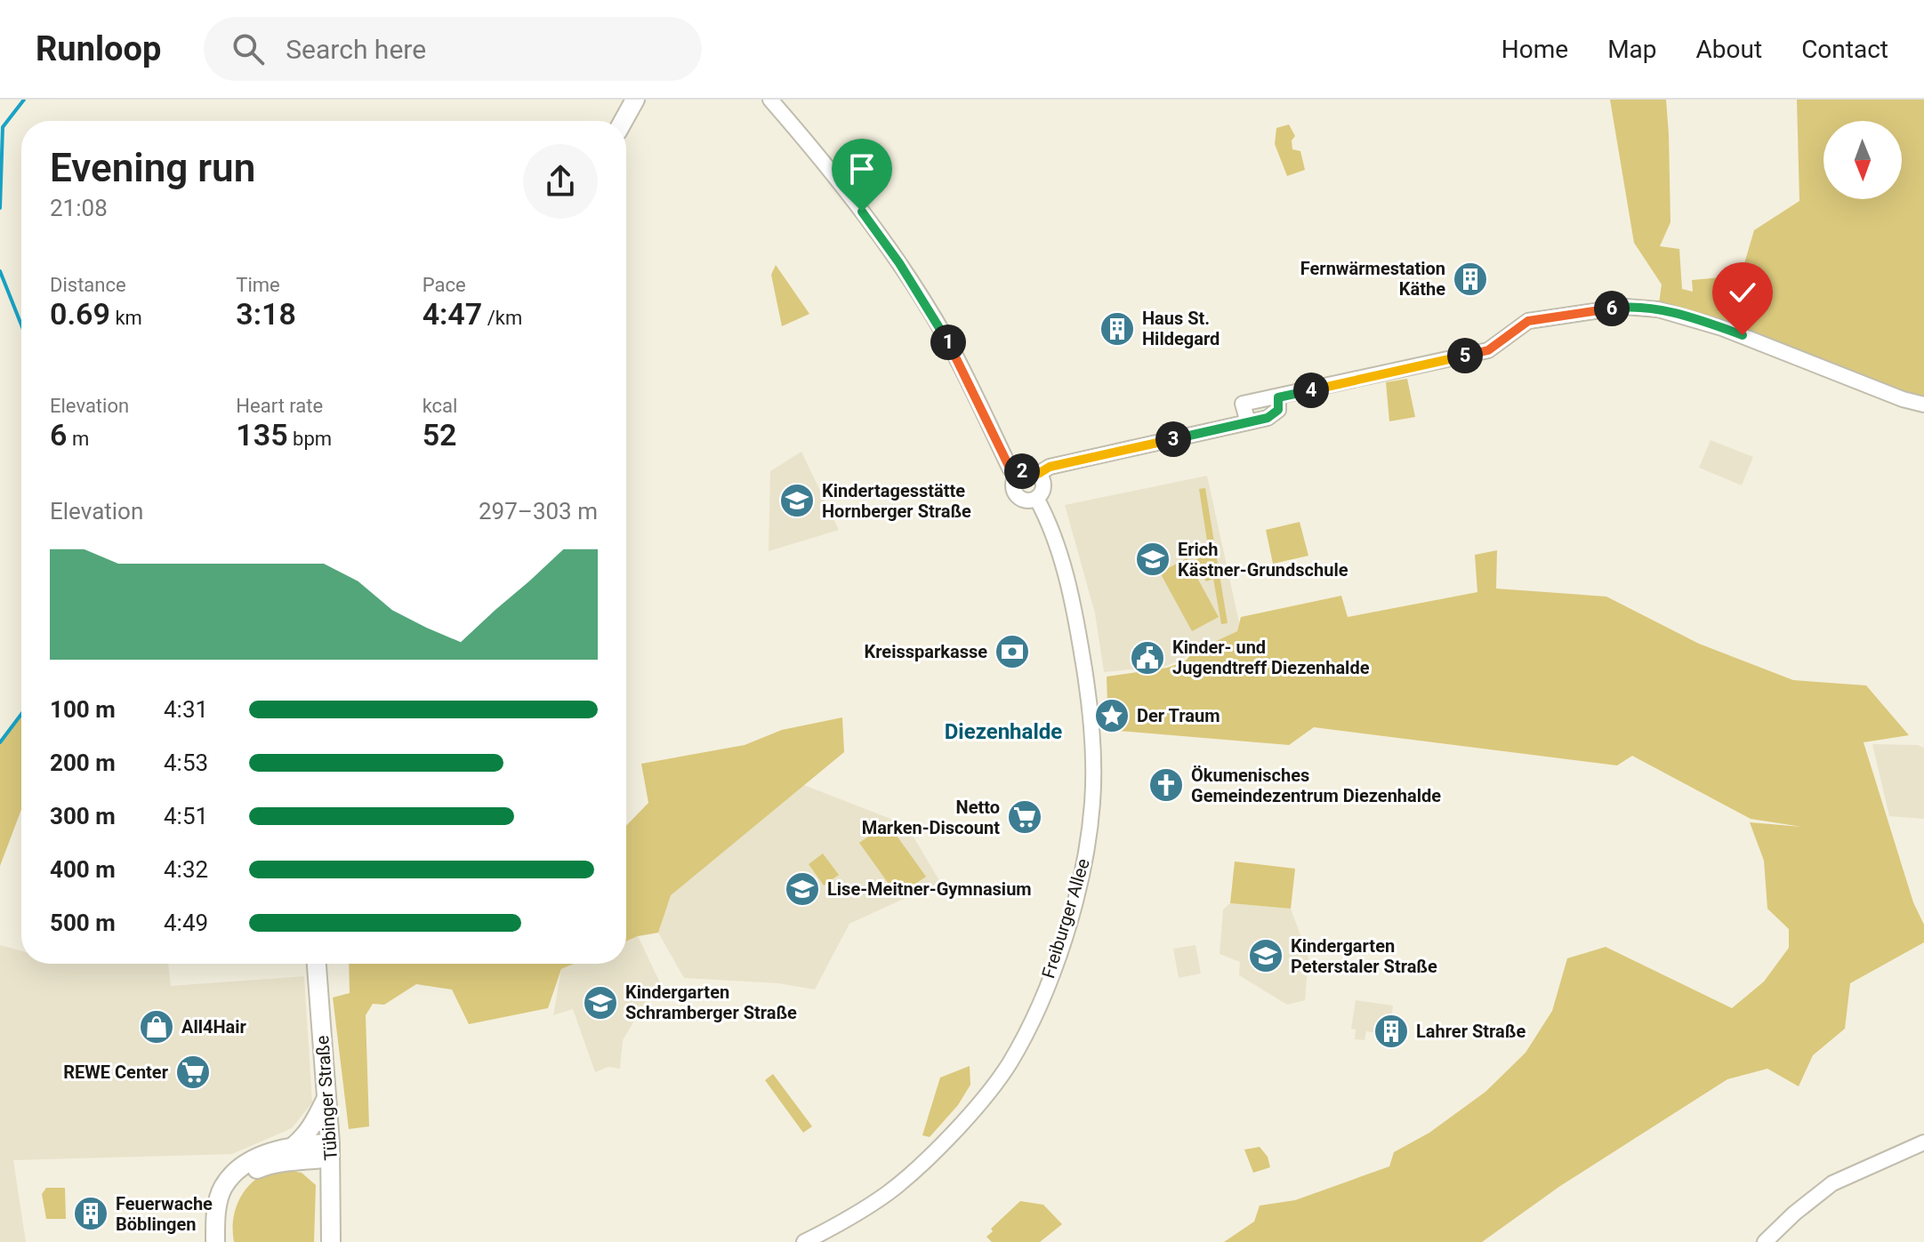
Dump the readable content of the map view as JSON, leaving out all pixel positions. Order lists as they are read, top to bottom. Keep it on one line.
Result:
{"streets":{"main road":["Tübinger Straße"],"street":["Freiburger Allee"]},"districts":["Diezenhalde"],"places":{"building":["Fernwärmestation Käthe","Haus St. Hildegard","Lahrer Straße","Feuerwache Böblingen"],"school or university":["Kindertagesstätte Hornberger Straße","Erich Kästner-Grundschule","Lise-Meitner-Gymnasium","Kindergarten Peterstaler Straße","Kindergarten Schramberger Straße"],"bank":["Kreissparkasse"],"public building":["Kinder- und Jugendtreff Diezenhalde"],"place":["Der Traum"],"church":["Ökumenisches Gemeindezentrum Diezenhalde"],"supermarket":["Netto Marken-Discount","REWE Center"],"shop":["All4Hair"]},"north":"bottom","page":{"header":"Runloop","search":"Search here","nav":["Home","Map","About","Contact"],"heading":["Evening run","21:08"],"stats":[["Distance","0.69 km"],["Time","3:18"],["Pace","4:47 /km"],["Elevation","6 m"],["Heart rate","135 bpm"],["kcal","52"]],"pins":["6","1","5","4","3","2"],"chart":["Elevation","297–303 m"],"list":[{"name":"100 m","note":"4:31"},{"name":"200 m","note":"4:53"},{"name":"300 m","note":"4:51"},{"name":"400 m","note":"4:32"},{"name":"500 m","note":"4:49"}]}}
